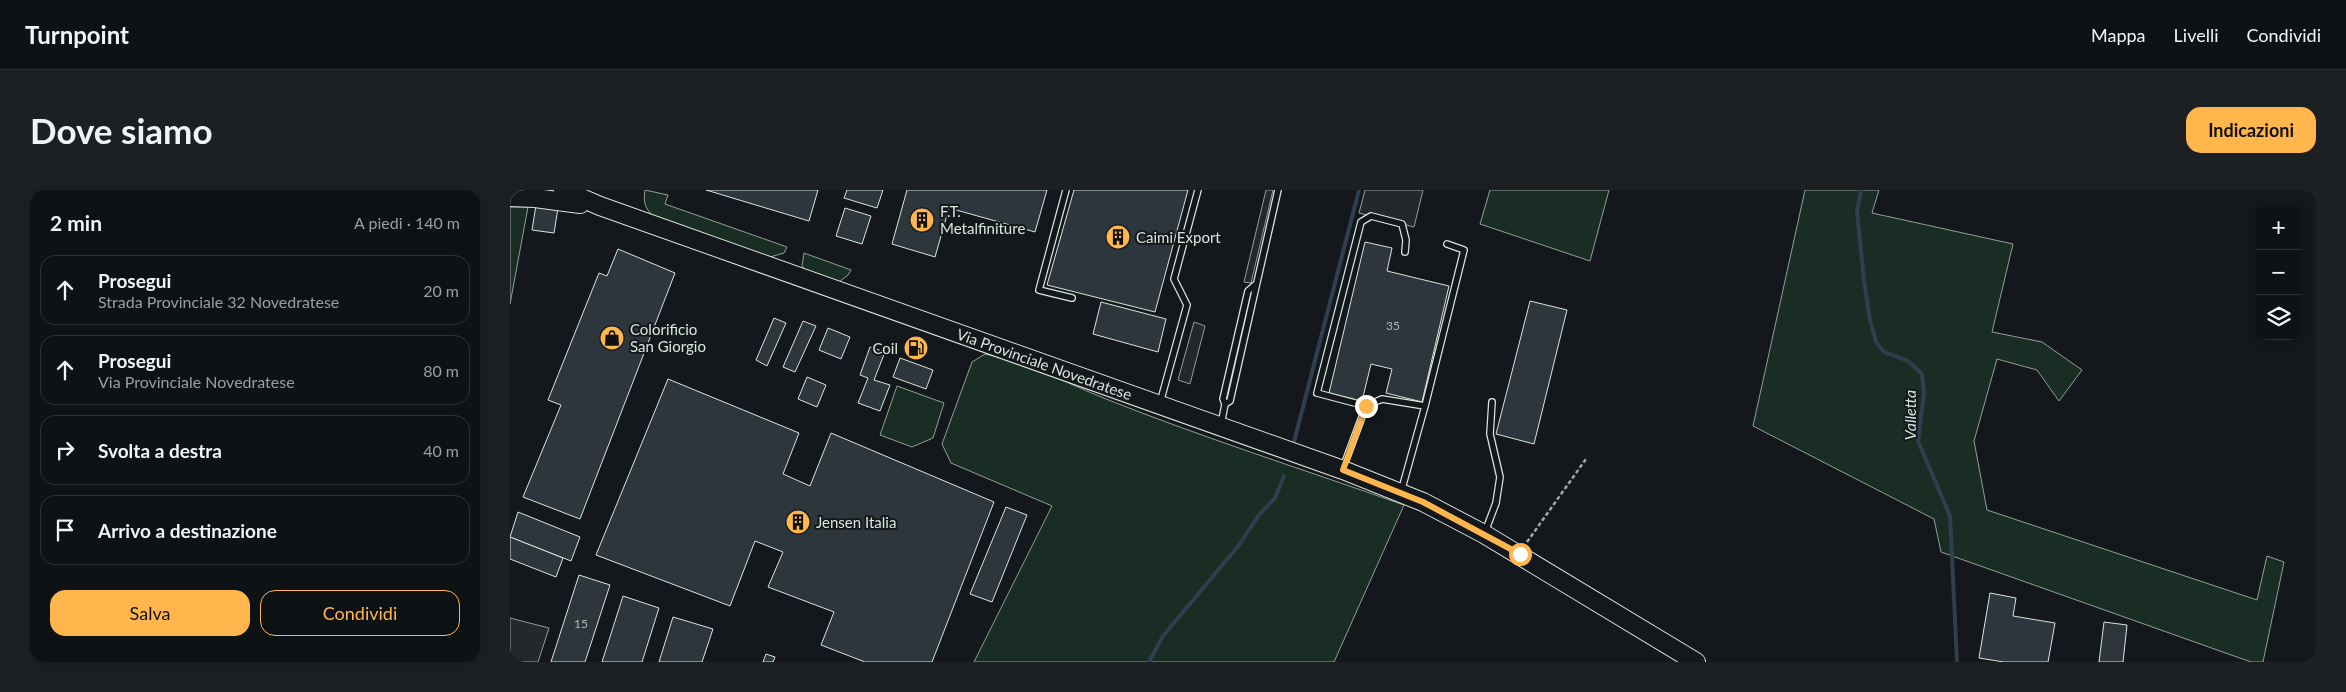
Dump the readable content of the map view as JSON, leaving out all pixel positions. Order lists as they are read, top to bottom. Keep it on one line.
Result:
{"streets":{"main road":["Via Provinciale Novedratese"]},"water":["Valletta"],"places":{"building":["F.T. Metalfiniture","Caimi Export","Jensen Italia"],"shop":["Colorificio San Giorgio"],"fuel station":["Coil"]},"house_numbers":["35","15"],"page":{"header":"Turnpoint","nav":["Mappa","Livelli","Condividi"],"buttons":["Indicazioni",["Salva","Condividi"]],"title":"Dove siamo","heading":["2 min","A piedi · 140 m"],"map_buttons":["+","−"],"list":[["Prosegui","Strada Provinciale 32 Novedratese","20 m"],["Prosegui","Via Provinciale Novedratese","80 m"],["Svolta a destra","40 m"],"Arrivo a destinazione"]}}
